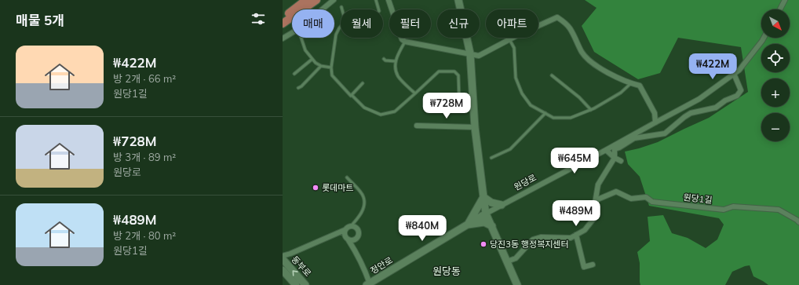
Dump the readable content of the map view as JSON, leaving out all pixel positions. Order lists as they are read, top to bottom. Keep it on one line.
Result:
{"streets":{"street":["원당로","원당1길","정안로","동부로"]},"crossings":[["원당로","정안로"]],"districts":["원당동"],"places":["롯데마트","당진3동 행정복지센터"],"north":"bottom right","page":{"heading":"매물 5개","map_buttons":["+","−"],"chip":["매매","월세","필터","신규","아파트"],"list":[{"name":"₩422M","note":"방 2개 · 66 m² · 원당1길"},{"name":"₩728M","note":"방 3개 · 89 m² · 원당로"},{"name":"₩489M","note":"방 2개 · 80 m² · 원당1길"}],"price":["₩422M","₩728M","₩645M","₩489M","₩840M"]}}
